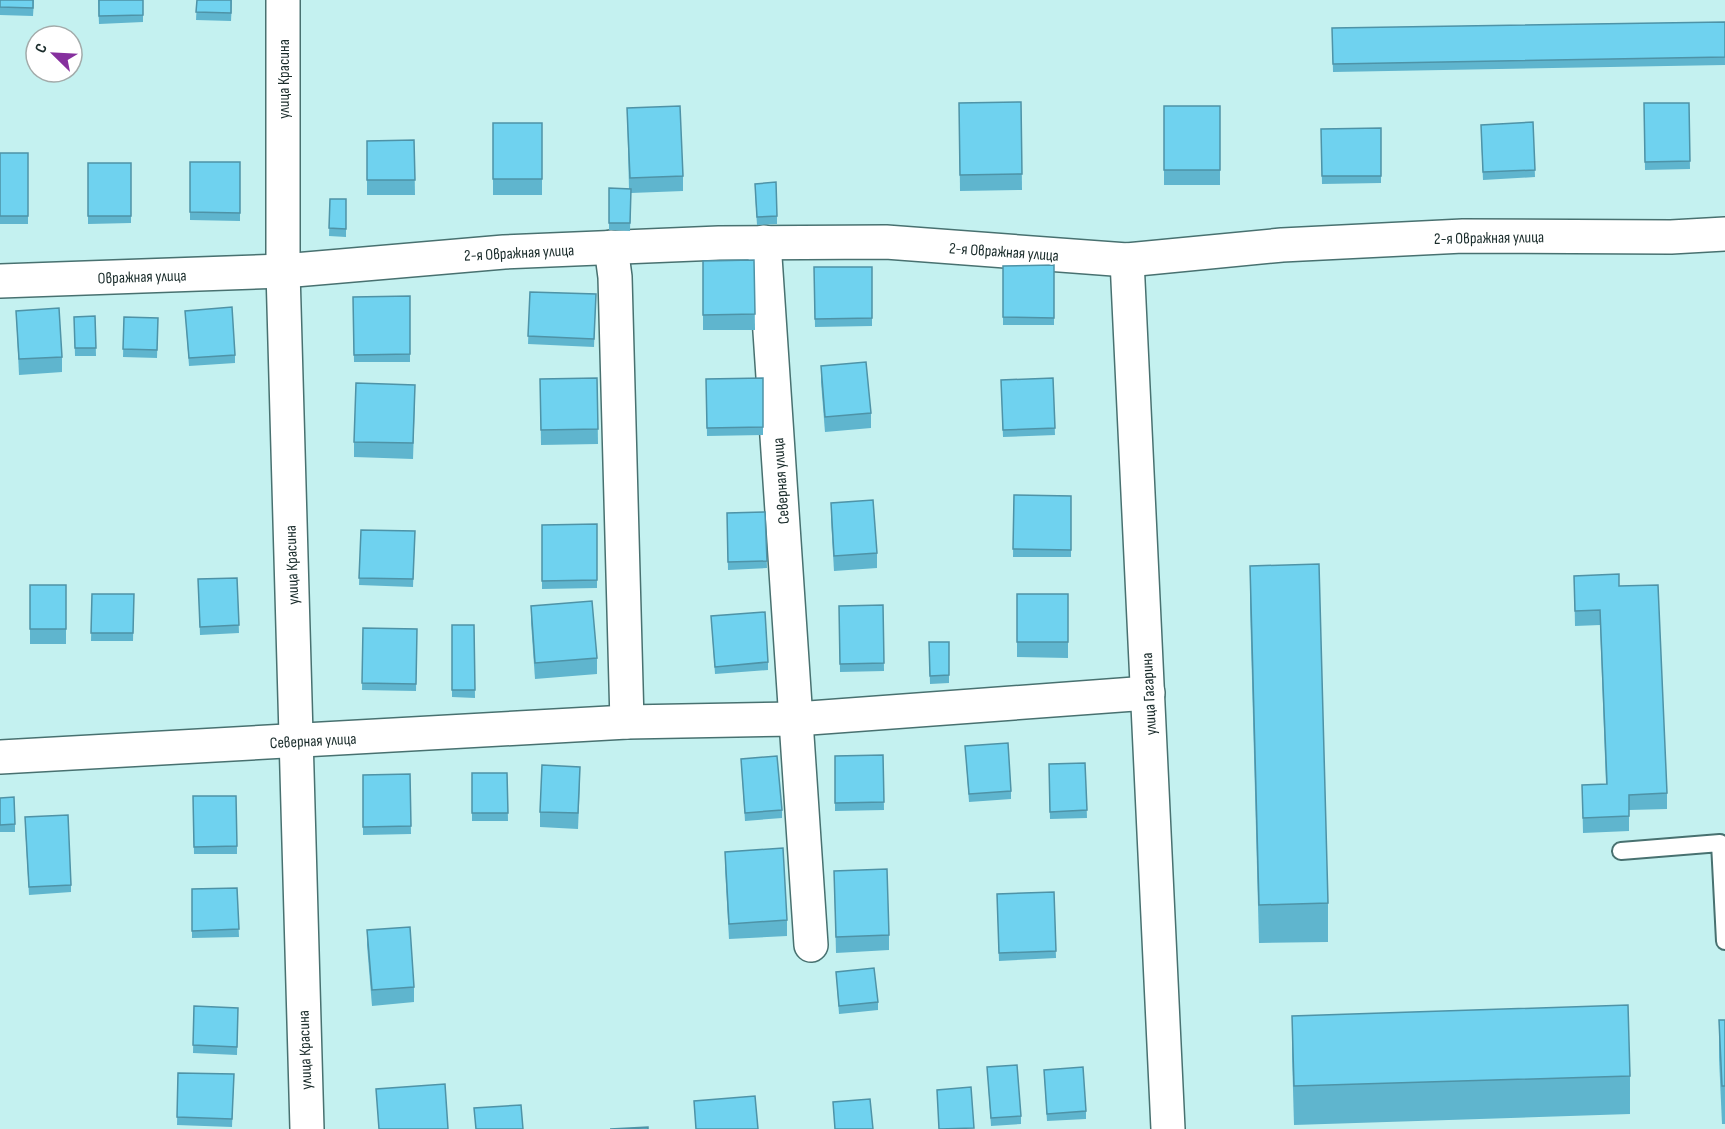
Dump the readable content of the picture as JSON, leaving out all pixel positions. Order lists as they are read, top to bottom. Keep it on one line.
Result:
{"streets":{"street":["улица Красина","2-я Овражная улица","Овражная улица","Северная улица","улица Гагарина"]},"crossings":[["улица Красина","2-я Овражная улица"],["улица Красина","Овражная улица"],["улица Красина","Северная улица"],["2-я Овражная улица","Овражная улица"],["2-я Овражная улица","Северная улица"],["2-я Овражная улица","улица Гагарина"],["Северная улица","улица Гагарина"]],"north":"top left"}
